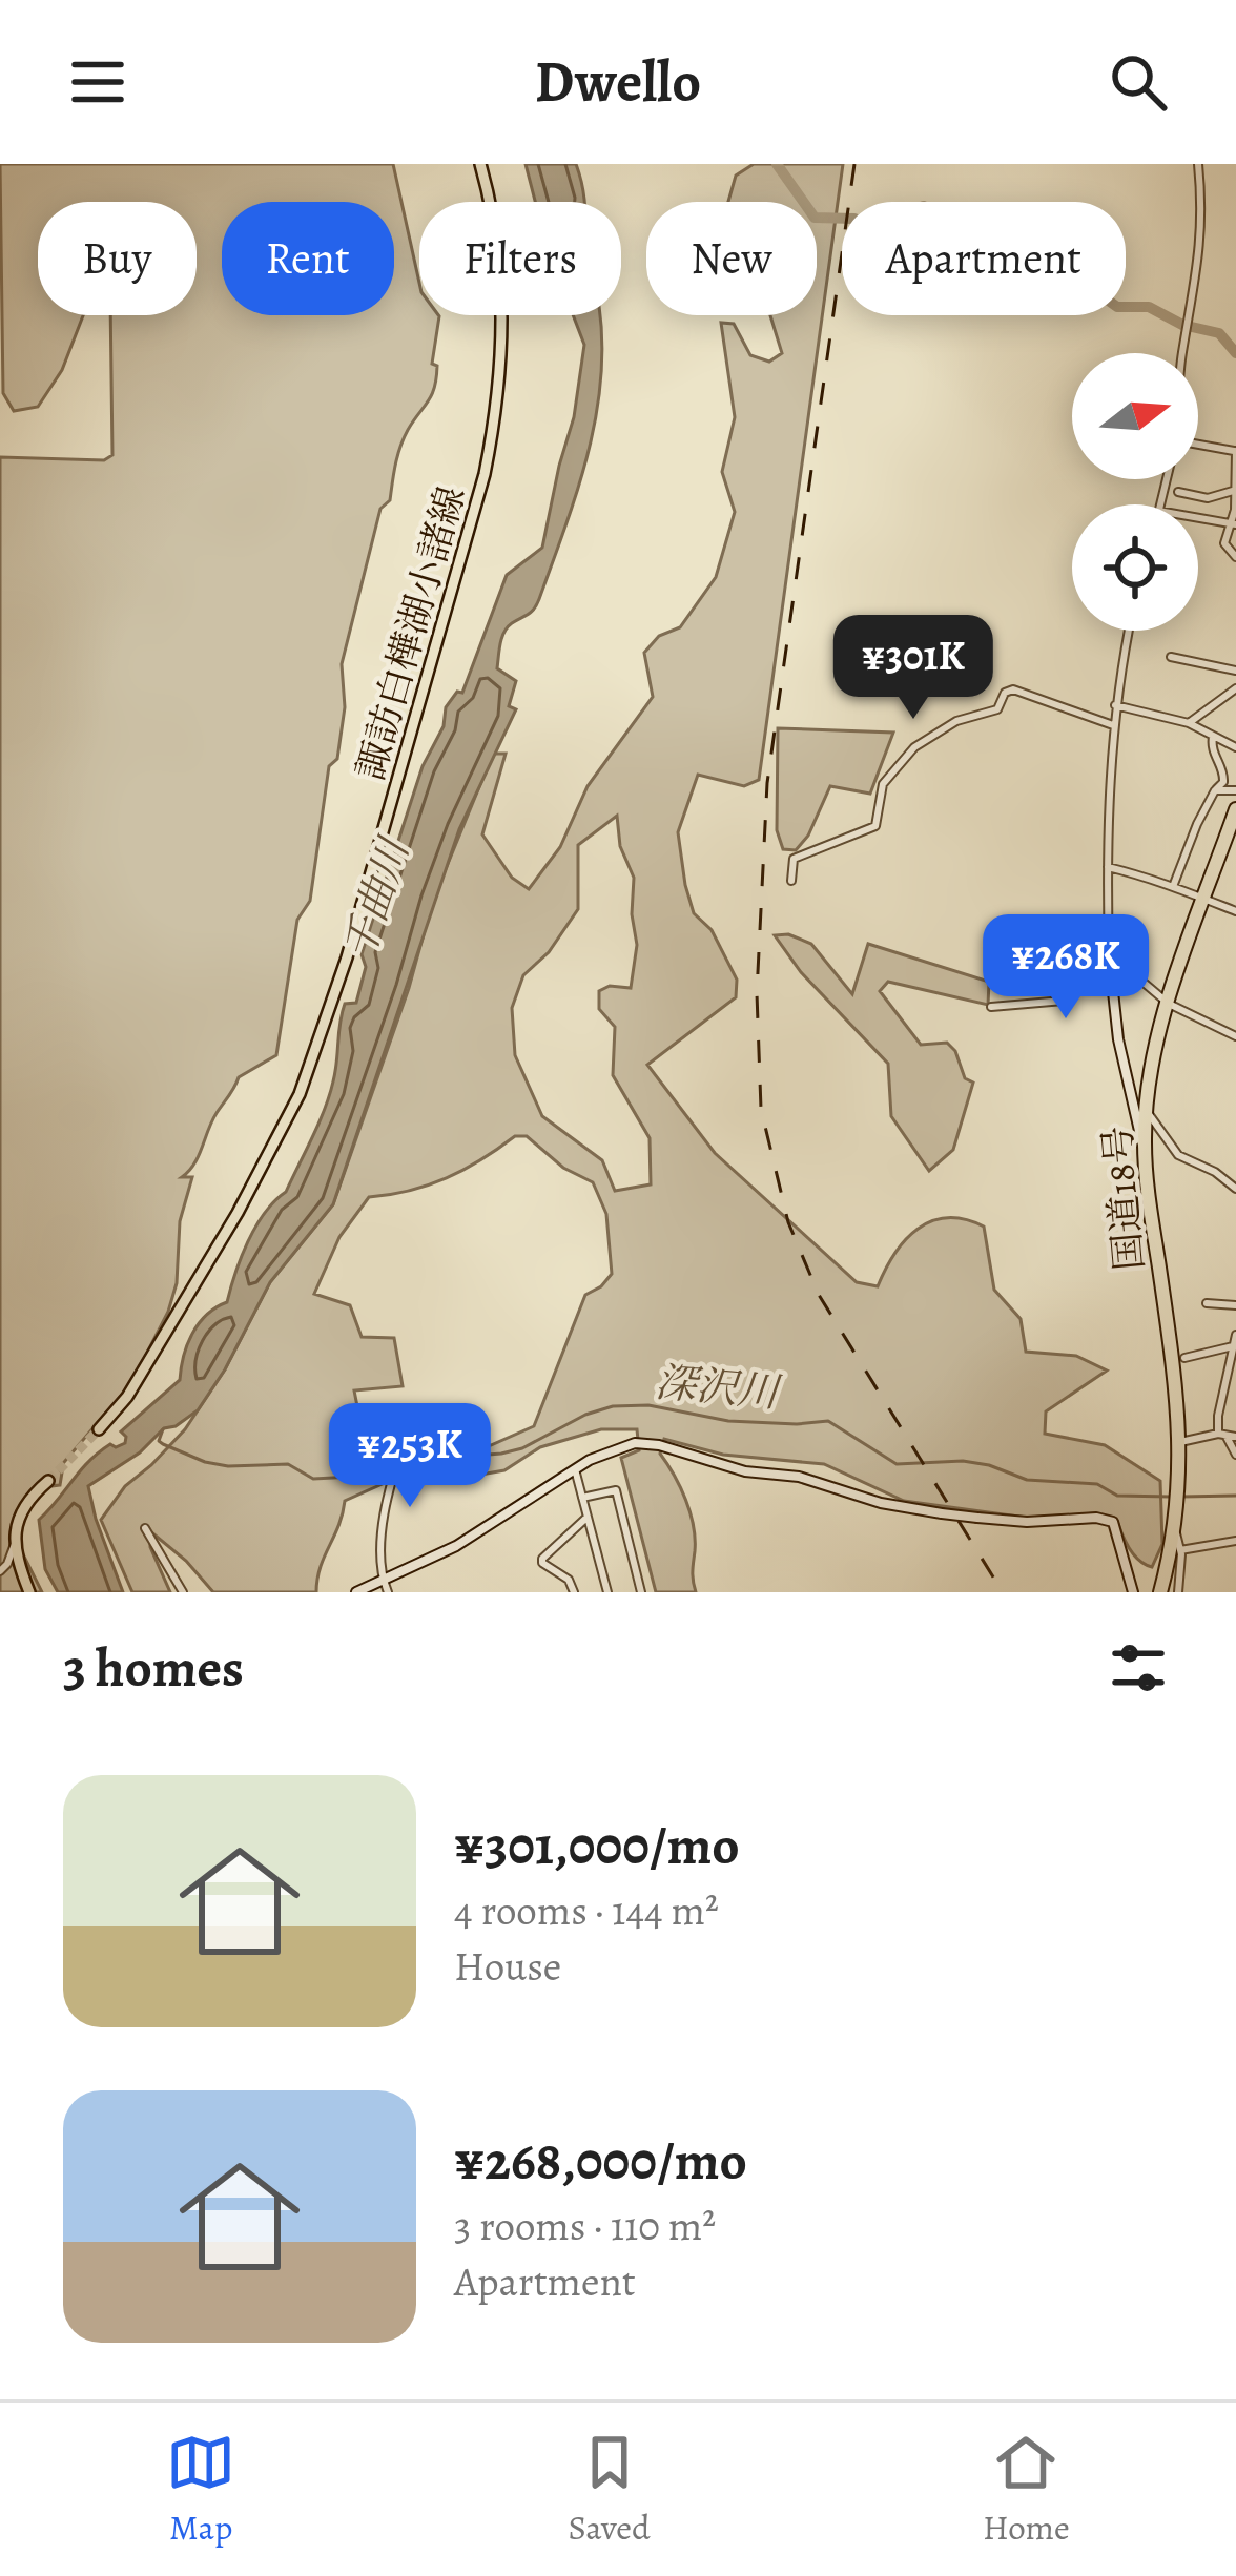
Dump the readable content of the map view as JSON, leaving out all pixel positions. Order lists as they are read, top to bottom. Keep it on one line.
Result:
{"streets":{"highway":["国道18号"],"main road":["諏訪白樺湖小諸線"]},"water":["千曲川","深沢川"],"north":"right","page":{"header":"Dwello","chip":["Buy","Rent","Filters","New","Apartment"],"price":["¥301K","¥268K","¥253K"],"heading":"3 homes","list":[{"name":"¥301,000/mo","note":"4 rooms · 144 m² · House"},{"name":"¥268,000/mo","note":"3 rooms · 110 m² · Apartment"}],"tabs":["Map","Saved","Home"]}}
